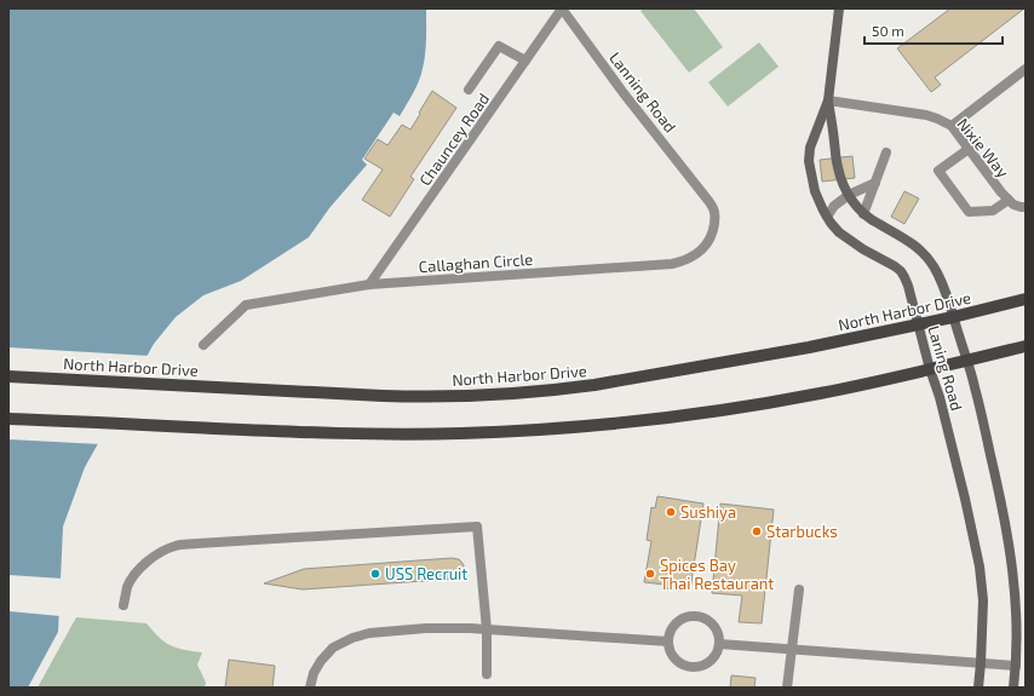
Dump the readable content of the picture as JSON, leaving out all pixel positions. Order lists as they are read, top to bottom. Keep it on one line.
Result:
{"streets":{"main road":["North Harbor Drive"],"street":["Lanning Road","Chauncey Road","Nixie Way","Callaghan Circle","Laning Road"]},"crossings":[["Lanning Road","Chauncey Road"],["Lanning Road","Callaghan Circle"],["Chauncey Road","Callaghan Circle"],["Nixie Way","Laning Road"],["North Harbor Drive","Laning Road"]],"places":["Sushiya","Starbucks","USS Recruit","Spices Bay Thai Restaurant"],"scale_bar":"50 m"}
